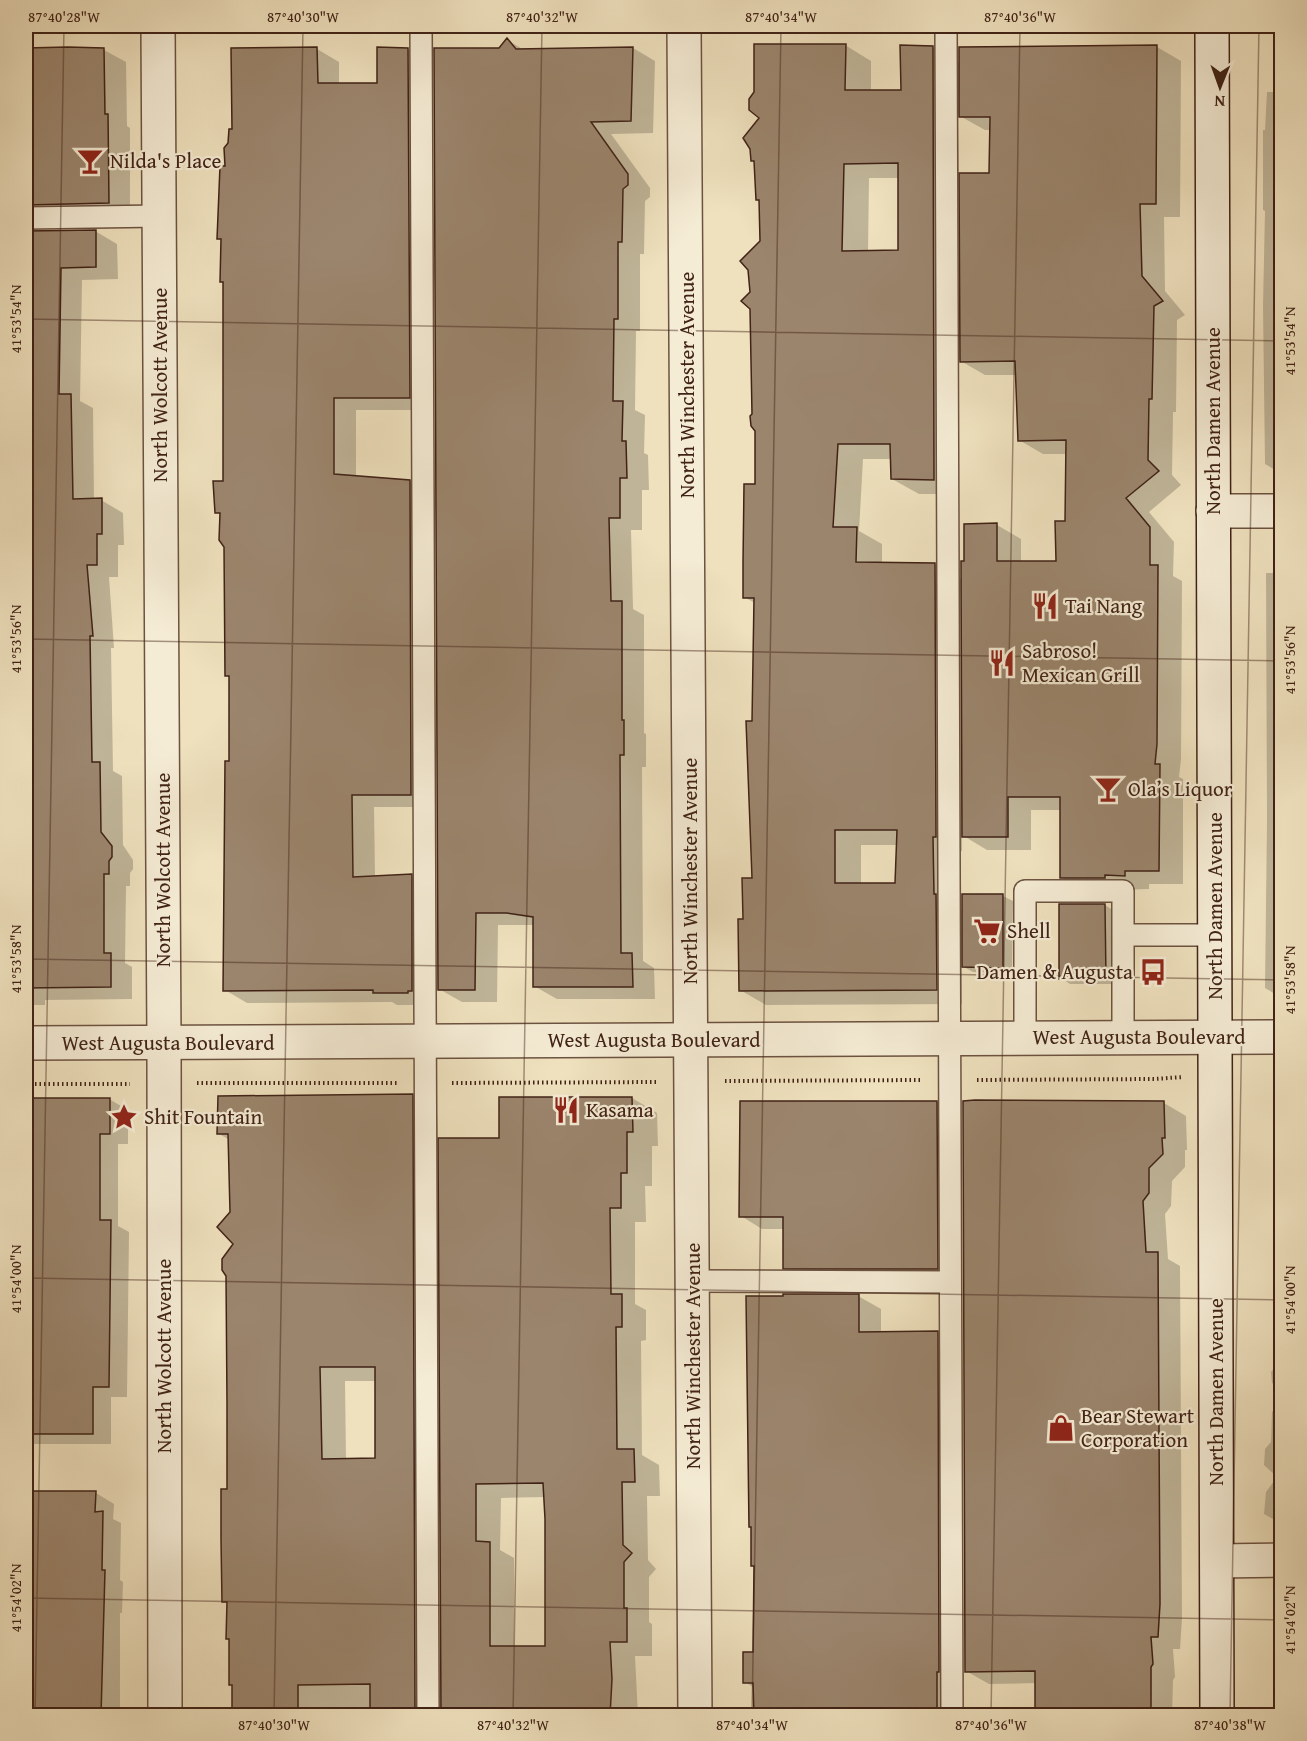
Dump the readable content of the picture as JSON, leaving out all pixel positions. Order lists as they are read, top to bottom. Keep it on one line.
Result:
{"streets":{"street":["North Wolcott Avenue","North Winchester Avenue","North Damen Avenue","West Augusta Boulevard"]},"crossings":[["North Wolcott Avenue","West Augusta Boulevard"],["North Winchester Avenue","West Augusta Boulevard"],["North Damen Avenue","West Augusta Boulevard"]],"places":{"bar":["Nilda's Place","Ola’s Liquor"],"restaurant":["Tai Nang","Sabroso! Mexican Grill","Kasama"],"supermarket":["Shell"],"bus stop":["Damen & Augusta"],"place":["Shit Fountain"],"shop":["Bear Stewart Corporation"]},"north":"bottom","coordinates":["87°40'28\"W","87°40'30\"W","87°40'32\"W","87°40'34\"W","87°40'36\"W","41°53'54\"N","41°53'56\"N","41°53'58\"N","41°54'00\"N","41°54'02\"N","87°40'38\"W"]}
